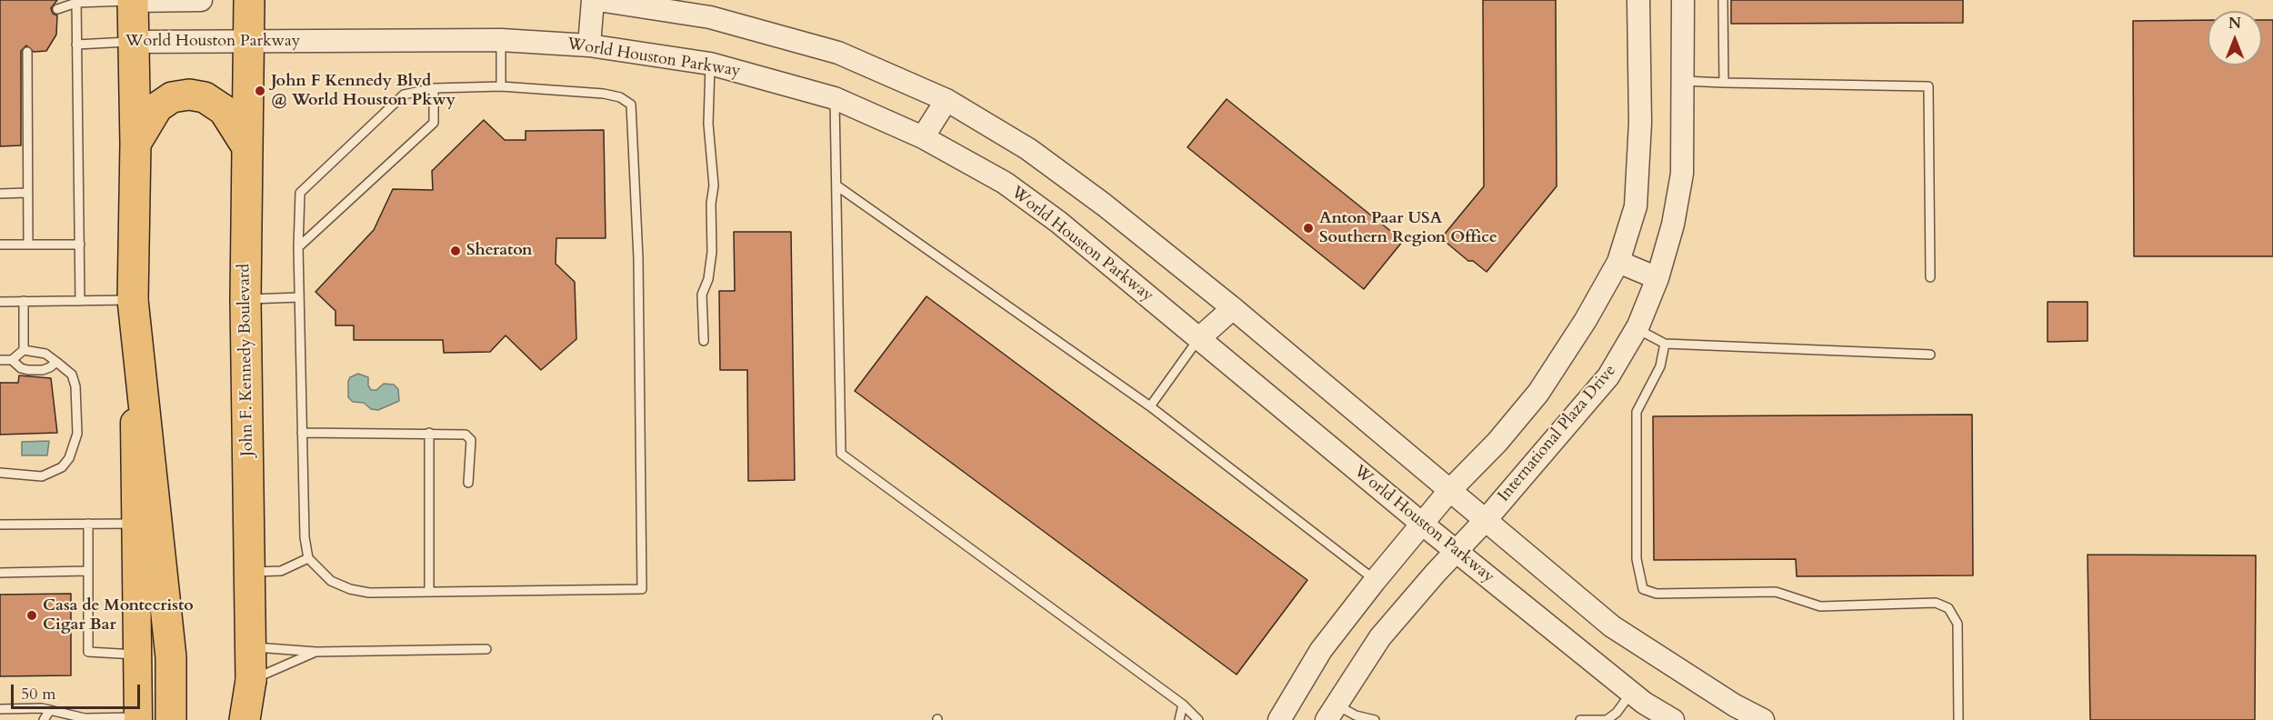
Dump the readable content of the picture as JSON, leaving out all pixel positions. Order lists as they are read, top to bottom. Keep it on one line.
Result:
{"streets":{"highway":["John F. Kennedy Boulevard"],"street":["World Houston Parkway","International Plaza Drive"]},"crossings":[["World Houston Parkway","John F. Kennedy Boulevard"],["World Houston Parkway","International Plaza Drive"]],"places":["John F Kennedy Blvd @ World Houston Pkwy","Anton Paar USA Southern Region Office","Sheraton","Casa de Montecristo Cigar Bar"],"scale_bar":"50 m","north":"top"}
